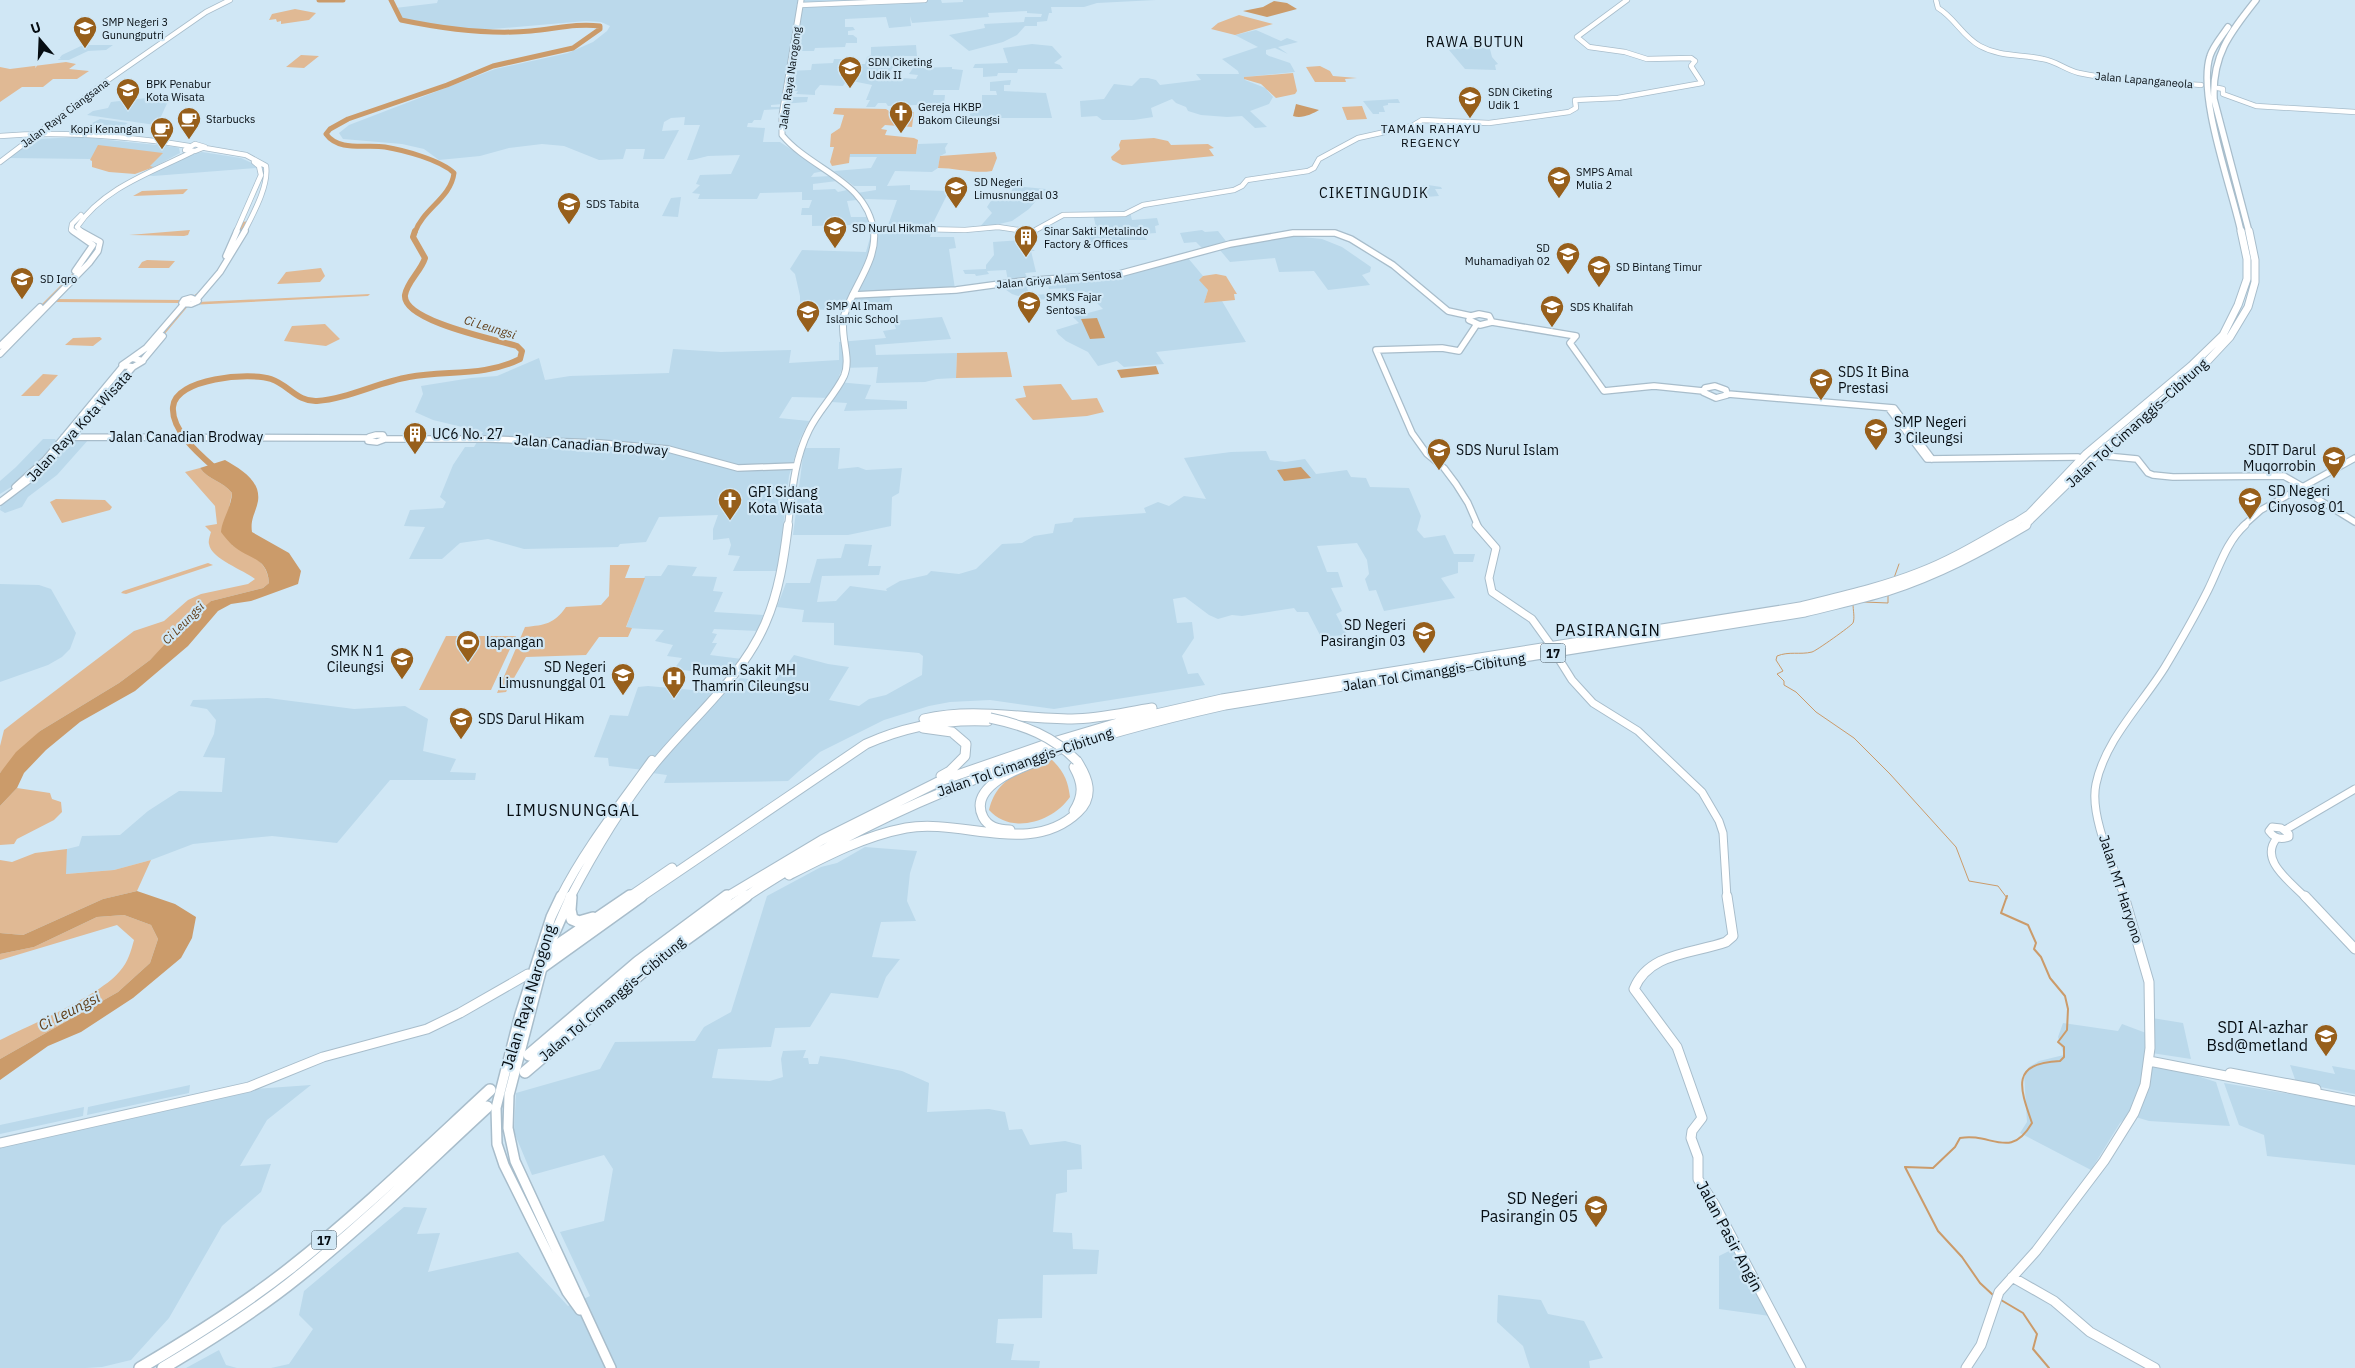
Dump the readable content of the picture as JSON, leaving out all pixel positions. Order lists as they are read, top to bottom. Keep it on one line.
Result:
{"streets":{"highway":["Jalan Tol Cimanggis–Cibitung","17"],"main road":["Jalan Raya Narogong"],"street":["Jalan Lapanganeola","Jalan Raya Ciangsana","Jalan Griya Alam Sentosa","Jalan Raya Kota Wisata","Jalan Canadian Brodway","Jalan MT Haryono","Jalan Pasir Angin"]},"crossings":[["Jalan Raya Narogong","Jalan Griya Alam Sentosa"],["Jalan Raya Narogong","Jalan Canadian Brodway"],["Jalan Raya Kota Wisata","Jalan Canadian Brodway"]],"districts":["RAWA BUTUN","TAMAN RAHAYU REGENCY","CIKETINGUDIK","PASIRANGIN","LIMUSNUNGGAL"],"water":["Ci Leungsi"],"places":{"school or university":["SMP Negeri 3 Gunungputri","SDN Ciketing Udik II","BPK Penabur Kota Wisata","SDN Ciketing Udik 1","SMPS Amal Mulia 2","SD Negeri Limusnunggal 03","SDS Tabita","SD Nurul Hikmah","SD Muhamadiyah 02","SD Bintang Timur","SD Iqro","SMKS Fajar Sentosa","SDS Khalifah","SMP Al Imam Islamic School","SDS It Bina Prestasi","SMP Negeri 3 Cileungsi","SDS Nurul Islam","SDIT Darul Muqorrobin","SD Negeri Cinyosog 01","SD Negeri Pasirangin 03","SMK N 1 Cileungsi","SD Negeri Limusnunggal 01","SDS Darul Hikam","SDI Al-azhar Bsd@metland","SD Negeri Pasirangin 05"],"church":["Gereja HKBP Bakom Cileungsi","GPI Sidang Kota Wisata"],"cafe":["Starbucks","Kopi Kenangan"],"building":["Sinar Sakti Metalindo Factory & Offices","UC6 No. 27"],"sports":["lapangan"],"hospital":["Rumah Sakit MH Thamrin Cileungsu"]},"north":"top"}
